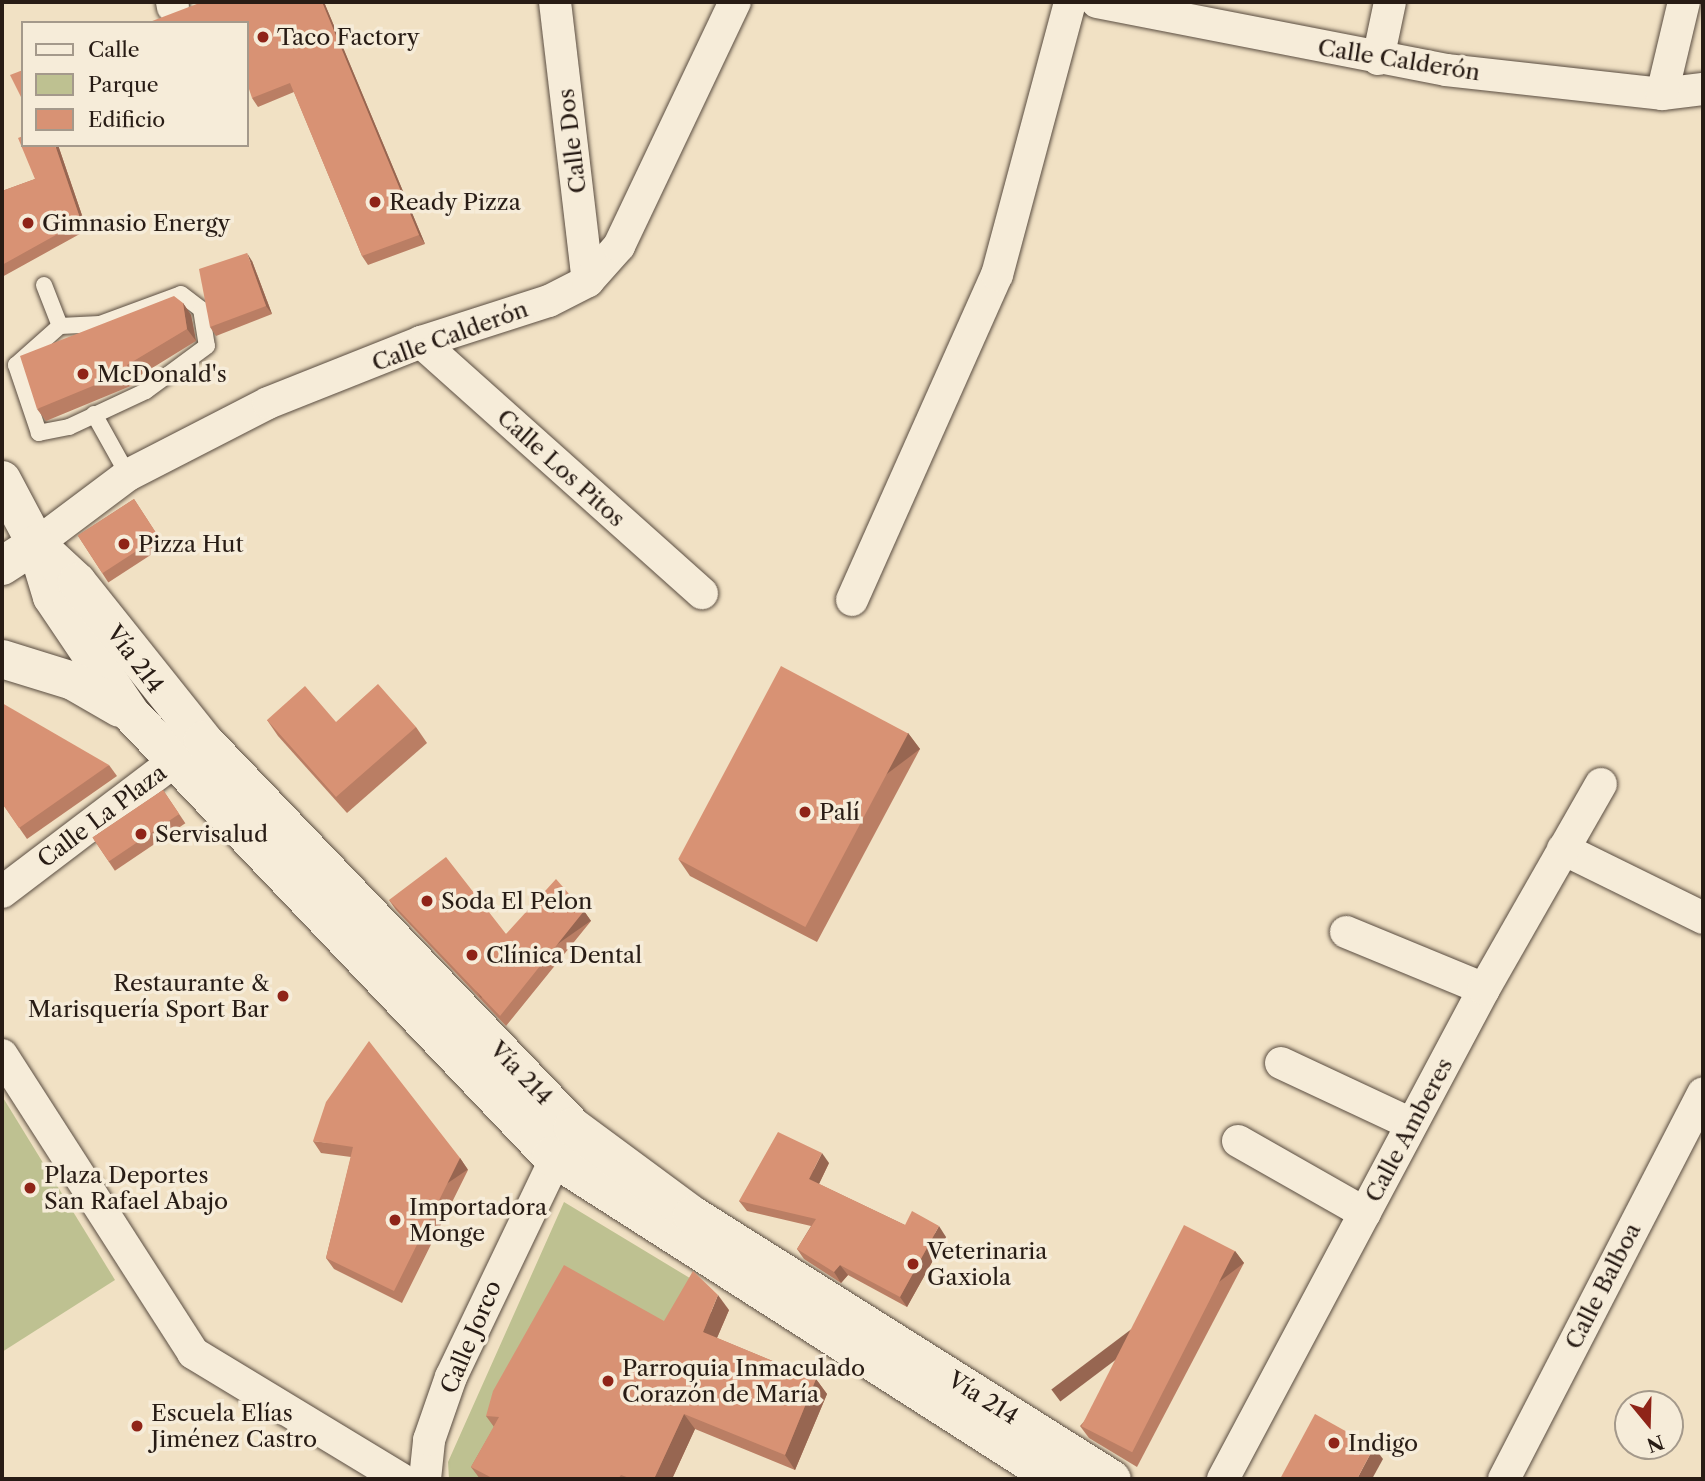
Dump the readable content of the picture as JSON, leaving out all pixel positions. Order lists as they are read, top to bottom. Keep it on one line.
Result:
{"streets":{"main road":["Vía 214"],"street":["Calle Calderón","Calle Dos","Calle Los Pitos","Calle La Plaza","Calle Amberes","Calle Balboa","Calle Jorco"]},"crossings":[["Calle Calderón","Calle Dos"],["Calle Calderón","Calle Los Pitos"],["Calle Calderón","Vía 214"],["Vía 214","Calle La Plaza"],["Vía 214","Calle Jorco"]],"places":["Taco Factory","Ready Pizza","Gimnasio Energy","McDonald's","Pizza Hut","Palí","Servisalud","Soda El Pelon","Clínica Dental","Restaurante & Marisquería Sport Bar","Plaza Deportes San Rafael Abajo","Importadora Monge","Veterinaria Gaxiola","Parroquia Inmaculado Corazón de María","Escuela Elías Jiménez Castro","Indigo"],"legend":["Calle","Parque","Edificio"],"north":"bottom"}
